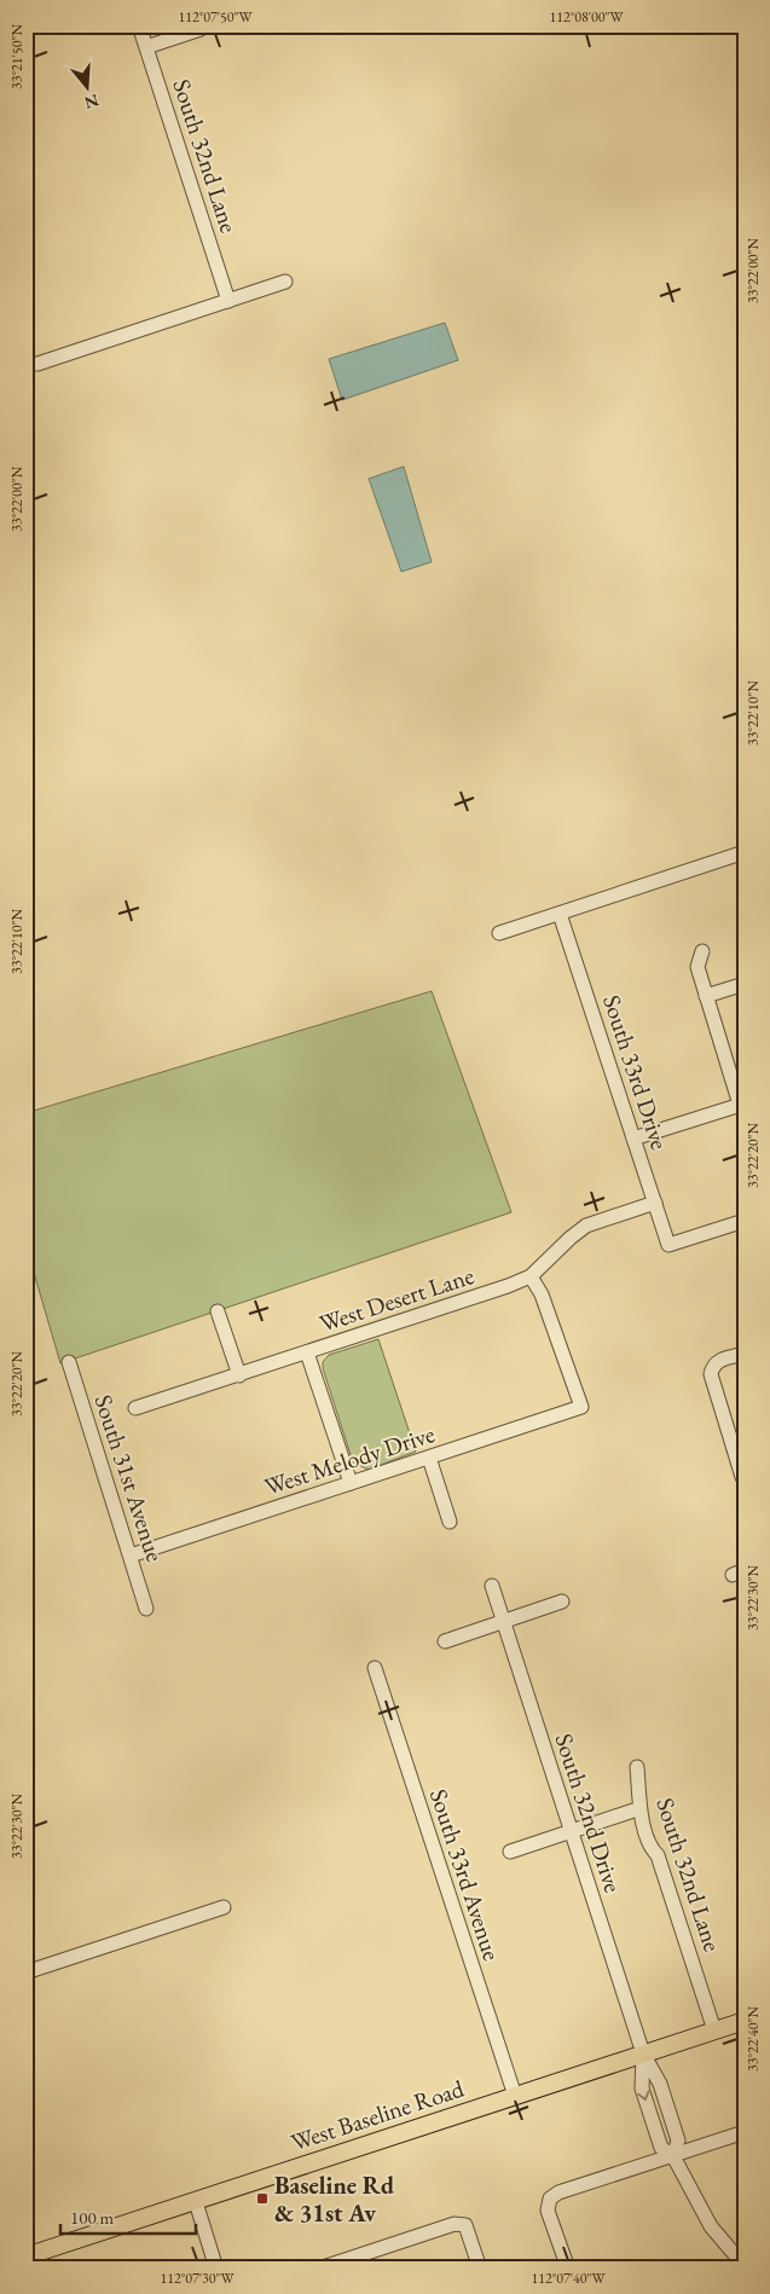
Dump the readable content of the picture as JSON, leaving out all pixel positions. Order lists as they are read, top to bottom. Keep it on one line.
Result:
{"streets":{"main road":["West Baseline Road"],"street":["South 32nd Lane","South 33rd Drive","West Desert Lane","West Melody Drive","South 31st Avenue","South 32nd Drive","South 33rd Avenue"]},"crossings":[["South 32nd Lane","West Baseline Road"],["South 33rd Drive","West Desert Lane"],["West Desert Lane","West Melody Drive"],["West Melody Drive","South 31st Avenue"],["South 32nd Drive","West Baseline Road"],["South 33rd Avenue","West Baseline Road"]],"places":{"transit":["Baseline Rd & 31st Av"]},"scale_bar":"100 m","north":"bottom","coordinates":["112°07'50\"W","112°08'00\"W","33°21'50\"N","33°22'00\"N","33°22'10\"N","33°22'20\"N","33°22'30\"N","33°22'40\"N","112°07'30\"W","112°07'40\"W"]}
